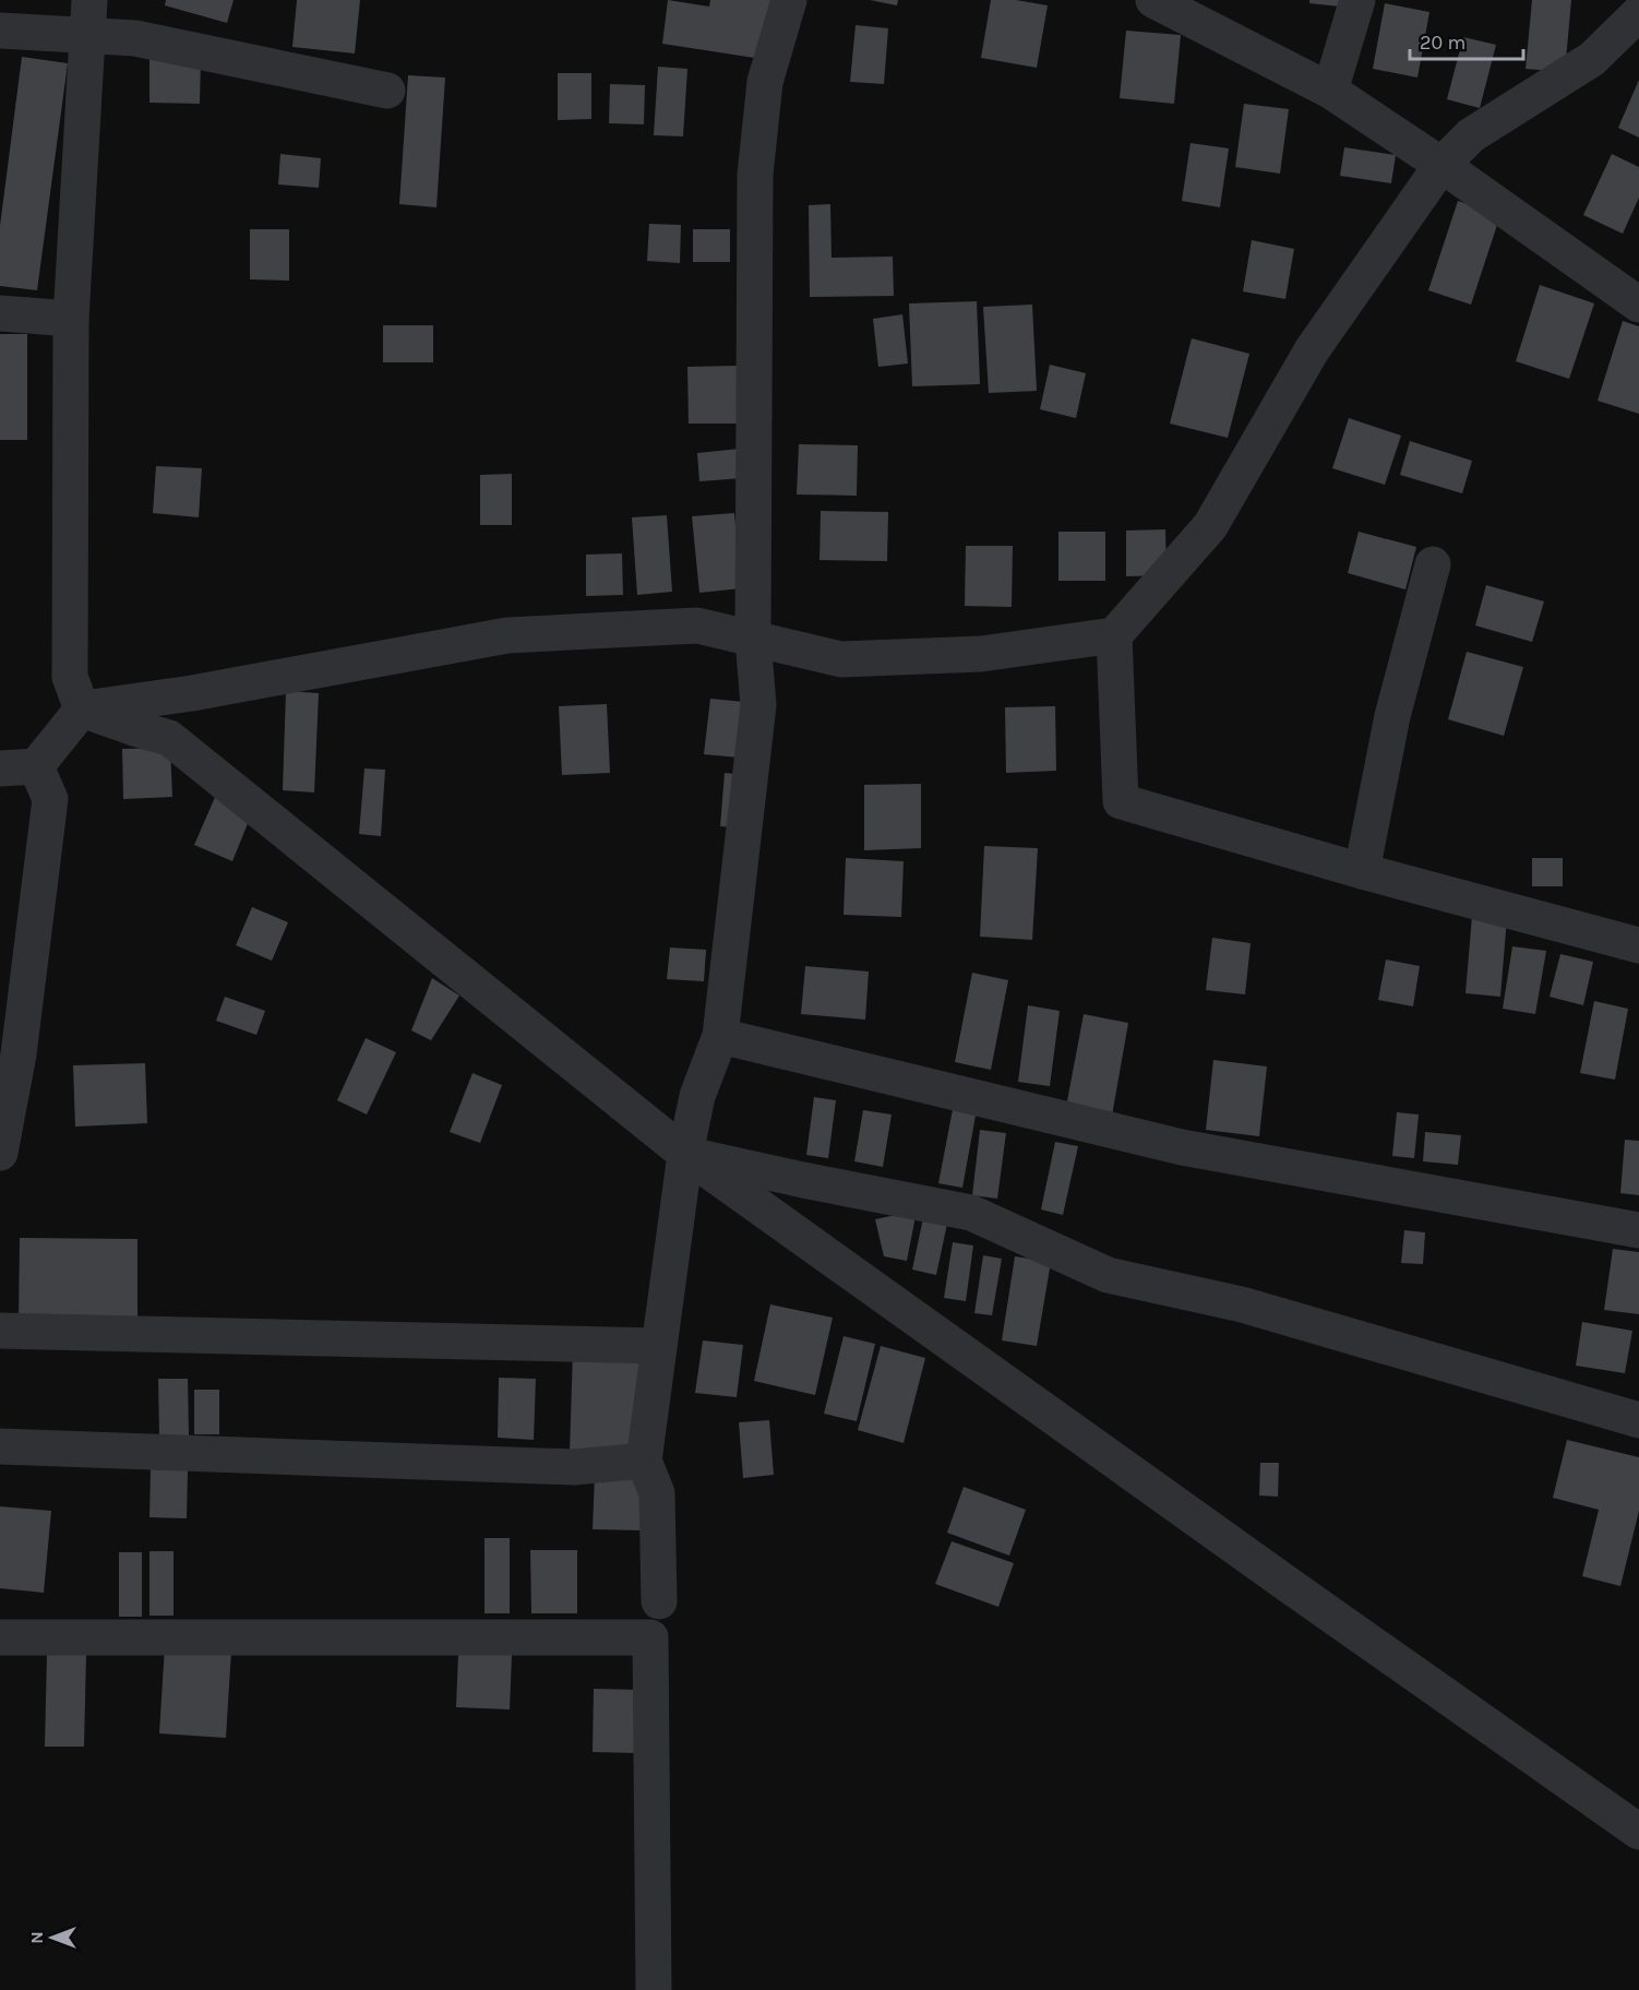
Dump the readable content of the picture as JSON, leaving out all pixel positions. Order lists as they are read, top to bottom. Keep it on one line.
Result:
{"scale_bar":"20 m","north":"left"}
